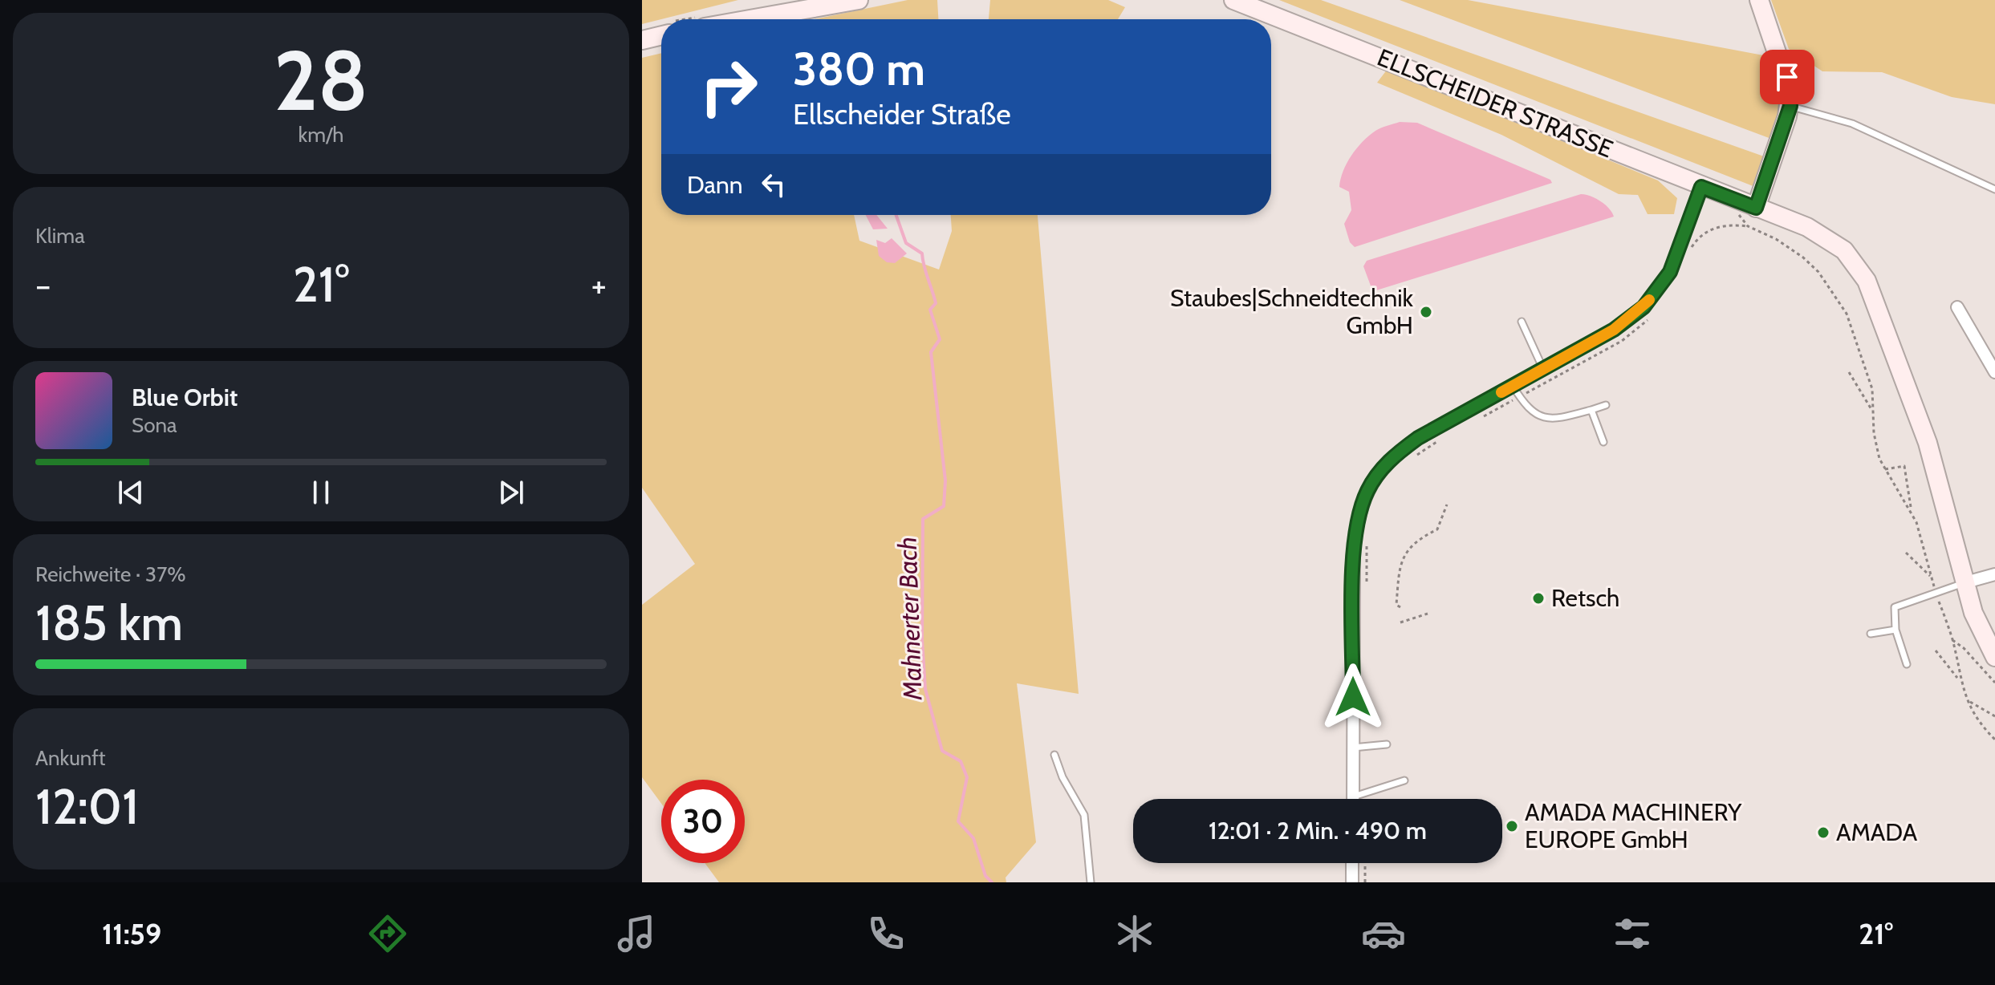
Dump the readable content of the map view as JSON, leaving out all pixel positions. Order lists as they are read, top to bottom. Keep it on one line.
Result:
{"streets":{"main road":["ELLSCHEIDER STRASSE"]},"water":["Mahnerter Bach"],"places":["Staubes|Schneidtechnik GmbH","Retsch","AMADA MACHINERY EUROPE GmbH","AMADA"],"page":{"tile":[["28","km/h"],"Klima",["Reichweite · 37%","185 km"],["Ankunft","12:01"]],"turn":["380 m","Ellscheider Straße"],"then":"Dann","heat":["−","21°","+"],"song":["Blue Orbit","Sona"],"limit":"30","trip":"12:01 · 2 Min. · 490 m","tabs":["11:59","21°"]}}
